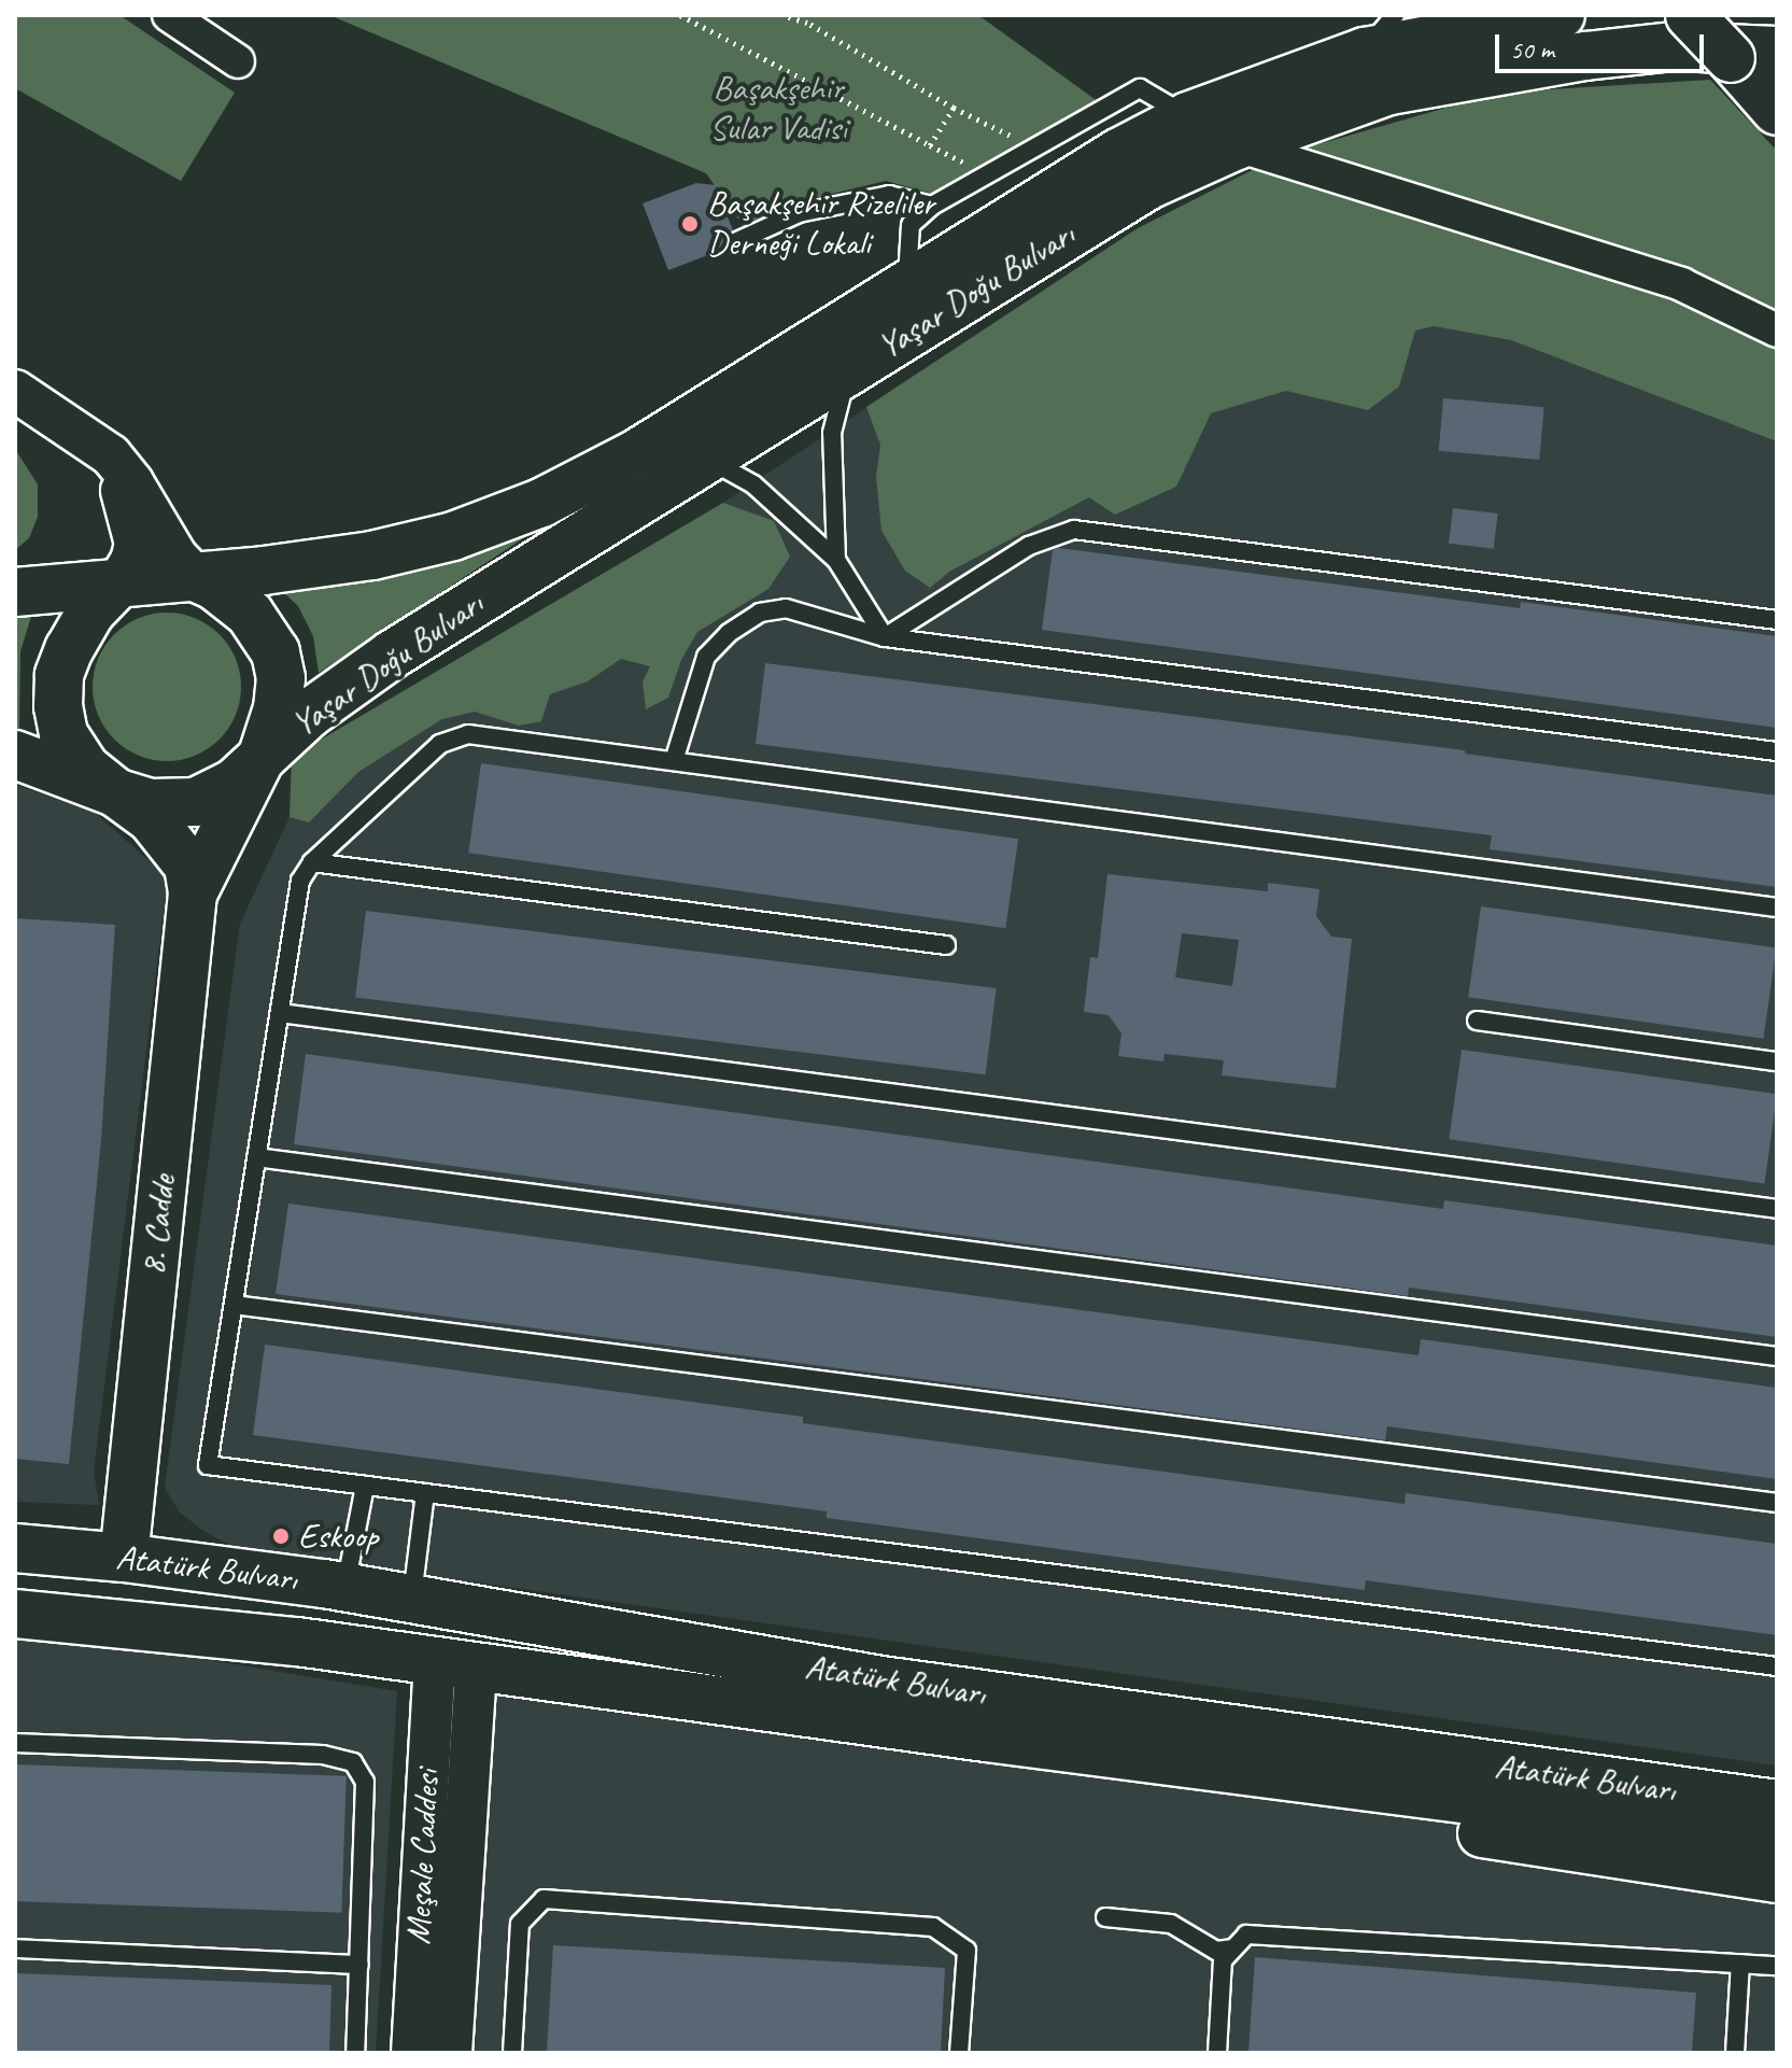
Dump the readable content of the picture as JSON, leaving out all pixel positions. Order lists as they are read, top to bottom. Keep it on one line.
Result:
{"streets":{"main road":["Yaşar Doğu Bulvarı","8. Cadde","Atatürk Bulvarı"],"street":["Meşale Caddesi"]},"crossings":[["Yaşar Doğu Bulvarı","8. Cadde"],["8. Cadde","Atatürk Bulvarı"],["Atatürk Bulvarı","Meşale Caddesi"]],"parks":["Başakşehir Sular Vadisi"],"places":["Başakşehir Rizeliler Derneği Lokali","Eskoop"],"scale_bar":"50 m"}
